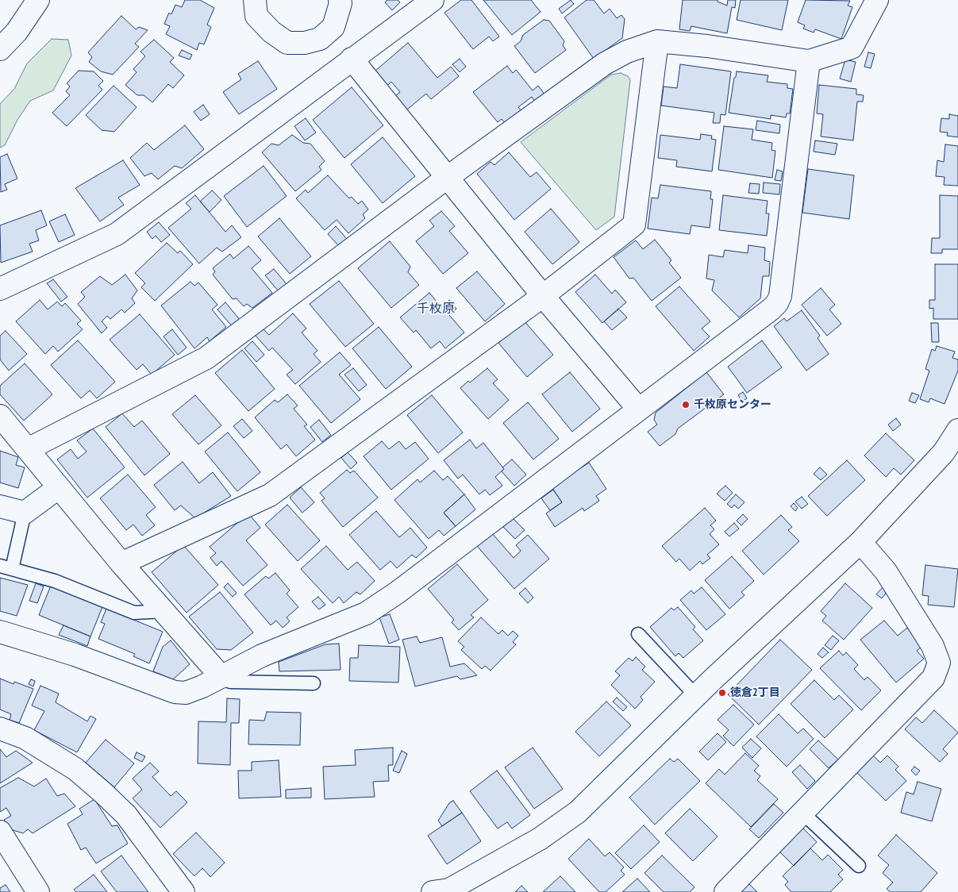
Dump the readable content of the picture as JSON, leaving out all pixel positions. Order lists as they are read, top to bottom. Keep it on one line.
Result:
{"districts":["千枚原"],"places":["千枚原センター","徳倉2丁目"]}
